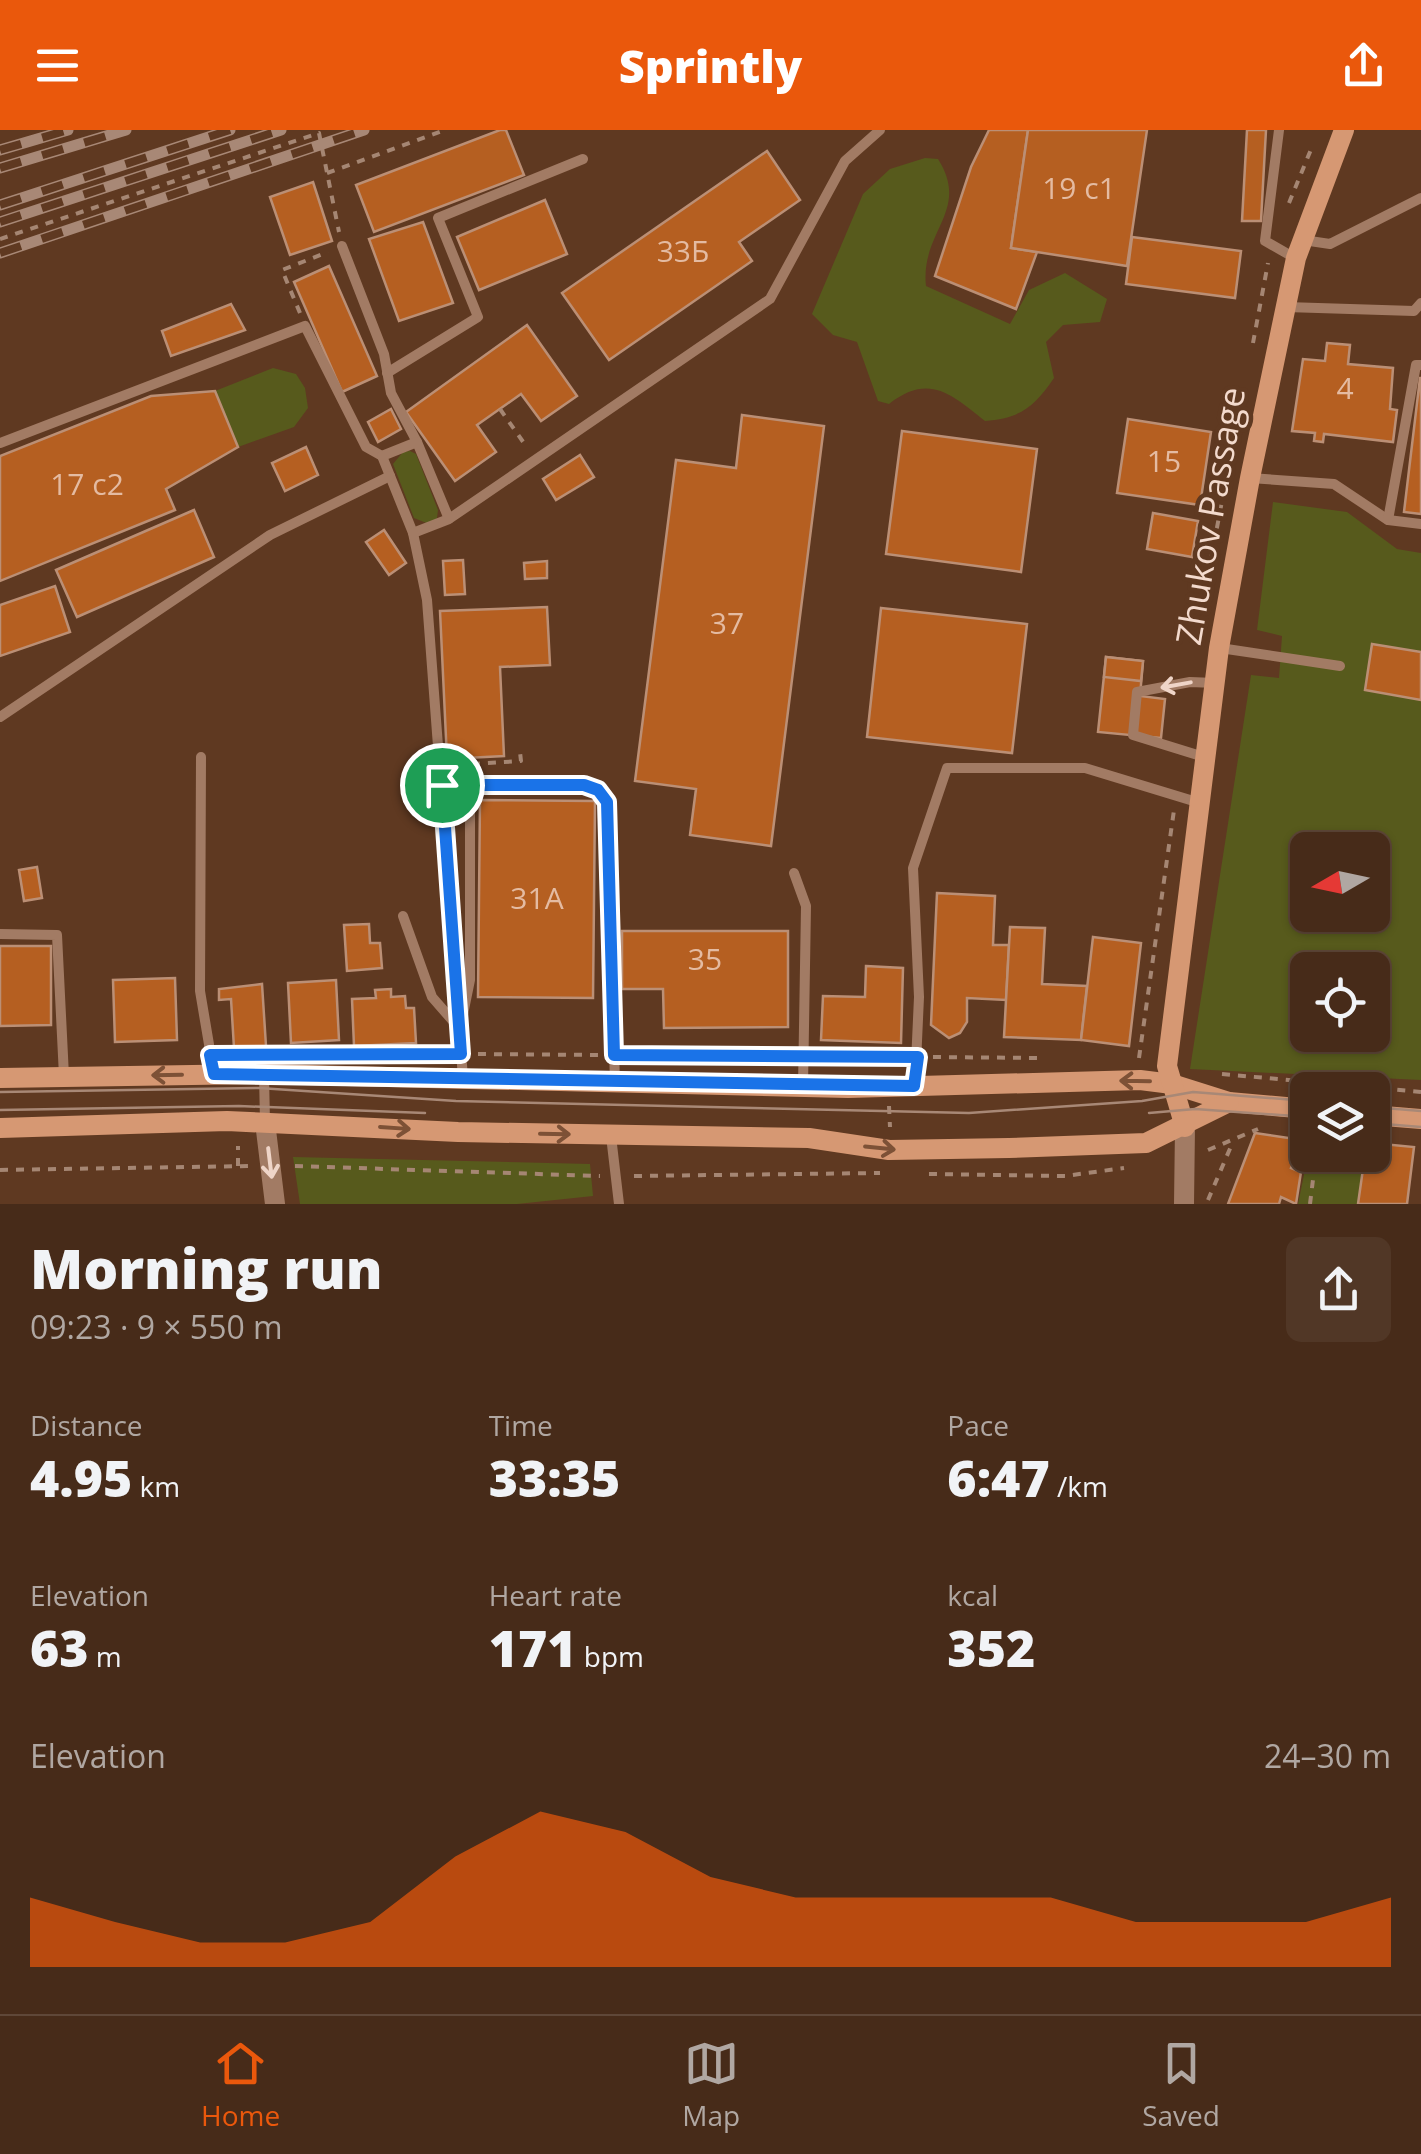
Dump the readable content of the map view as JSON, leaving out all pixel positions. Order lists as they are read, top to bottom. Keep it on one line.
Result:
{"streets":{"main road":["Zhukov Passage"]},"house_numbers":["19 с1","33Б","4","15","17 с2","37","31А","35"],"north":"left","page":{"header":"Sprintly","heading":["Morning run","09:23 · 9 × 550 m"],"stats":[["Distance","4.95 km"],["Time","33:35"],["Pace","6:47 /km"],["Elevation","63 m"],["Heart rate","171 bpm"],["kcal","352"]],"chart":["Elevation","24–30 m"],"tabs":["Home","Map","Saved"]}}
